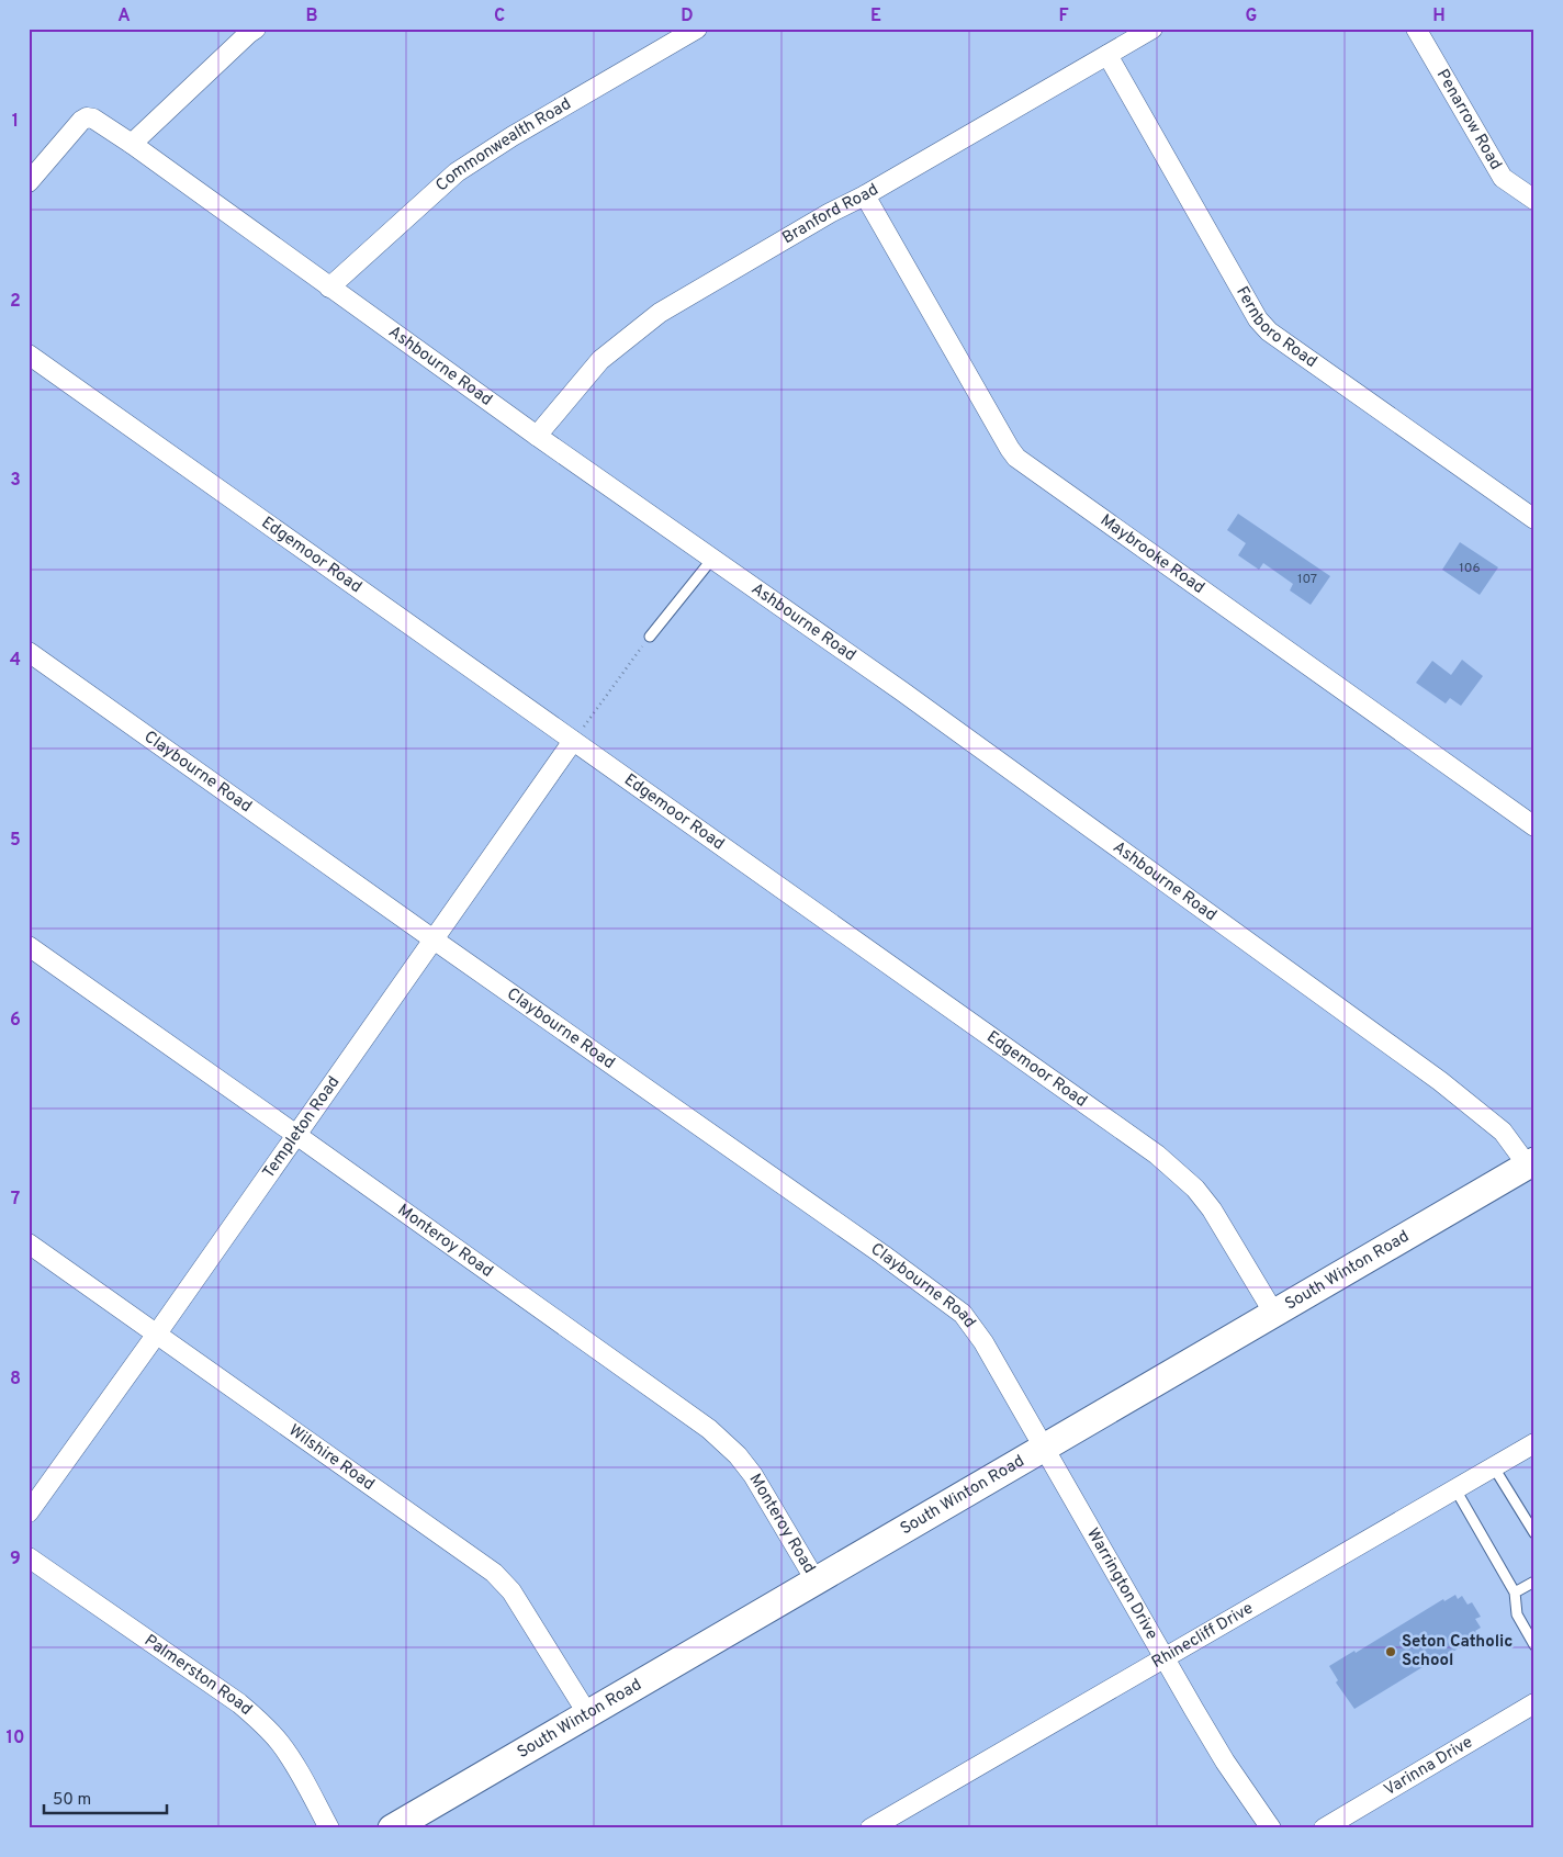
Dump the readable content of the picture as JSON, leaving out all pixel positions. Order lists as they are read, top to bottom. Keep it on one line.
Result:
{"streets":{"main road":["South Winton Road"],"street":["Penarrow Road","Commonwealth Road","Branford Road","Fernboro Road","Ashbourne Road","Maybrooke Road","Edgemoor Road","Claybourne Road","Templeton Road","Monteroy Road","Wilshire Road","Warrington Drive","Rhinecliff Drive","Palmerston Road","Varinna Drive"]},"crossings":[["Commonwealth Road","Ashbourne Road"],["Branford Road","Fernboro Road"],["Branford Road","Ashbourne Road"],["Branford Road","Maybrooke Road"],["Ashbourne Road","South Winton Road"],["Edgemoor Road","Templeton Road"],["Edgemoor Road","South Winton Road"],["Claybourne Road","Templeton Road"],["Claybourne Road","South Winton Road"],["Claybourne Road","Warrington Drive"],["Templeton Road","Monteroy Road"],["Templeton Road","Wilshire Road"],["Monteroy Road","South Winton Road"],["South Winton Road","Wilshire Road"],["South Winton Road","Warrington Drive"],["Warrington Drive","Rhinecliff Drive"]],"places":["Seton Catholic School"],"house_numbers":["106","107"],"scale_bar":"50 m","grid":{"columns":["A","B","C","D","E","F","G","H"],"rows":["1","2","3","4","5","6","7","8","9","10"]}}
